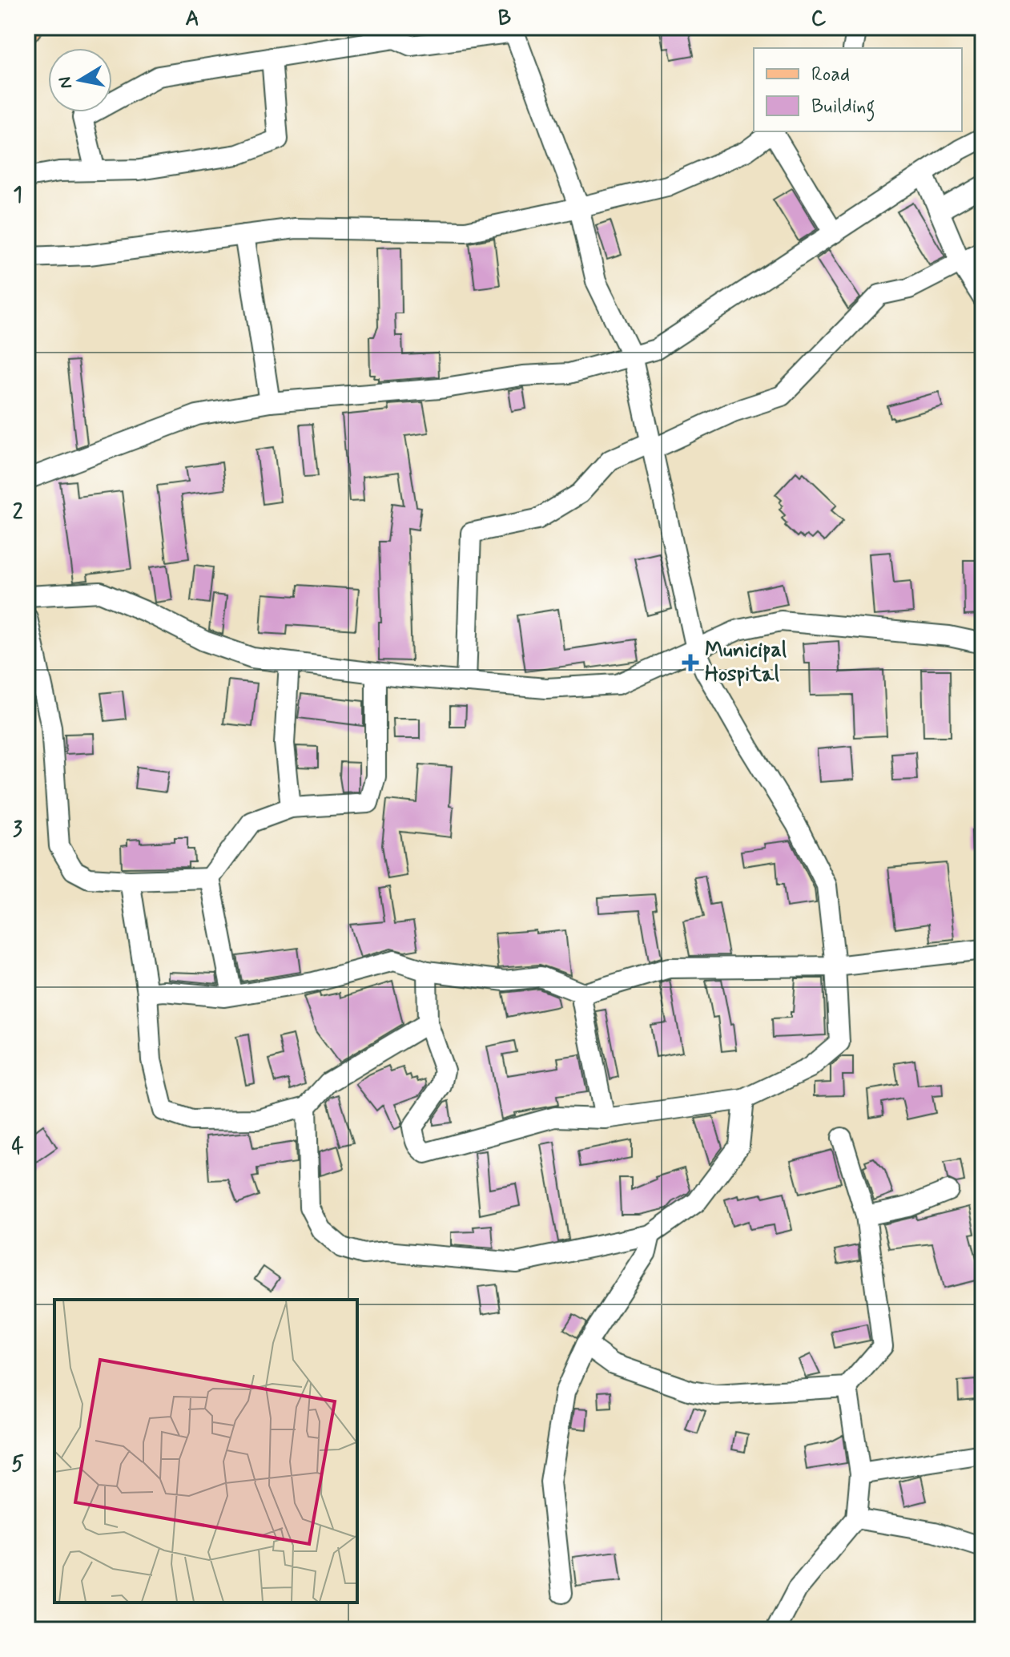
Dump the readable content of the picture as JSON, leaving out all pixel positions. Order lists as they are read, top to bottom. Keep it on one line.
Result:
{"places":{"health":["Municipal Hospital"]},"legend":["Road","Building"],"north":"left","grid":{"columns":["A","B","C"],"rows":["1","2","3","4","5"]}}
